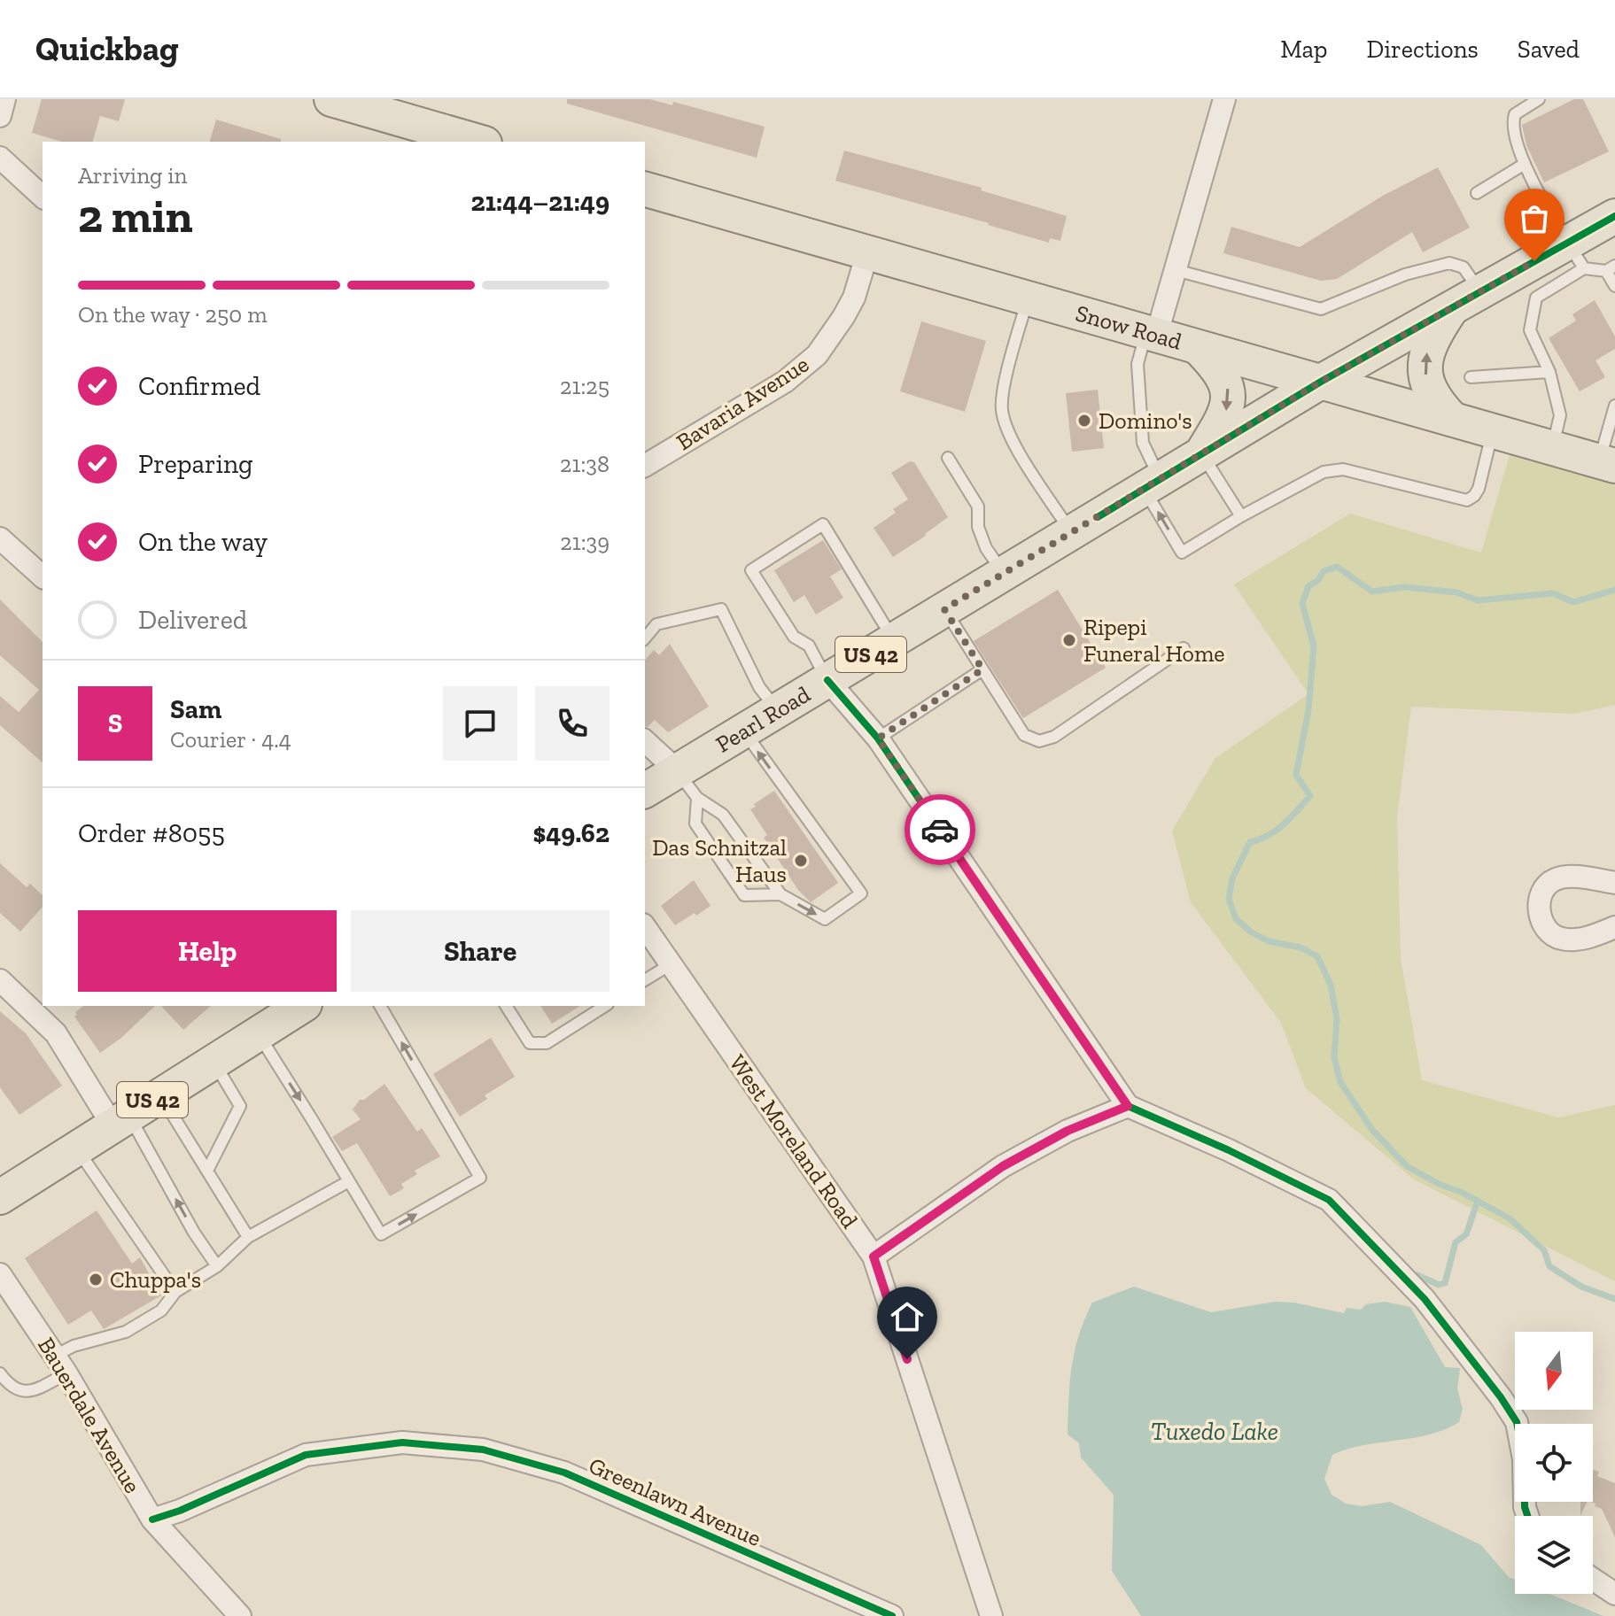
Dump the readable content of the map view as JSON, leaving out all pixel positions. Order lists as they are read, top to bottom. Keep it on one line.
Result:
{"streets":{"main road":["Snow Road","US 42","Pearl Road"],"street":["Bavaria Avenue","West Moreland Road","Bauerdale Avenue","Greenlawn Avenue"]},"crossings":[["Snow Road","Bavaria Avenue"],["Snow Road","Pearl Road"],["Bauerdale Avenue","Greenlawn Avenue"]],"water":["Tuxedo Lake"],"places":["Domino's","Ripepi Funeral Home","Das Schnitzal Haus","Chuppa's"],"north":"bottom","page":{"header":"Quickbag","nav":["Map","Directions","Saved"],"heading":["2 min","Arriving in","21:44–21:49"],"panel":["Sam","Courier · 4.4","Order #8055","$49.62"],"bar":"On the way · 250 m","list":[["Confirmed","21:25"],["Preparing","21:38"],["On the way","21:39"],"Delivered"],"round":"S","buttons":["Help","Share"]}}
